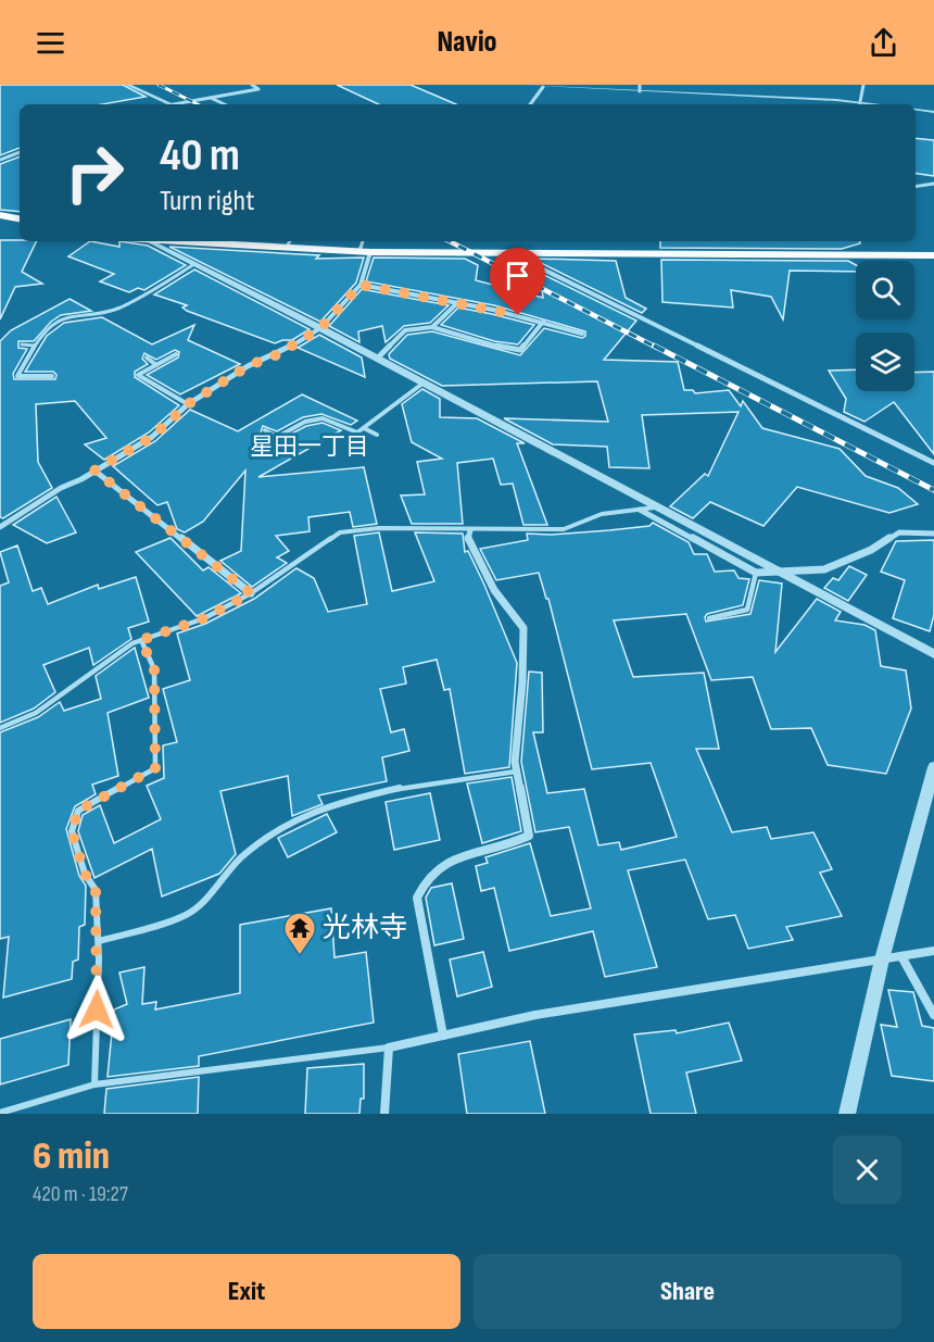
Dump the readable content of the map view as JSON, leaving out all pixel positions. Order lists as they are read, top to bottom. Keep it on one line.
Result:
{"districts":["星田一丁目"],"places":{"temple":["光林寺"]},"page":{"header":"Navio","turn":["40 m","Turn right"],"heading":["6 min","420 m · 19:27"],"buttons":["Exit","Share"]}}
